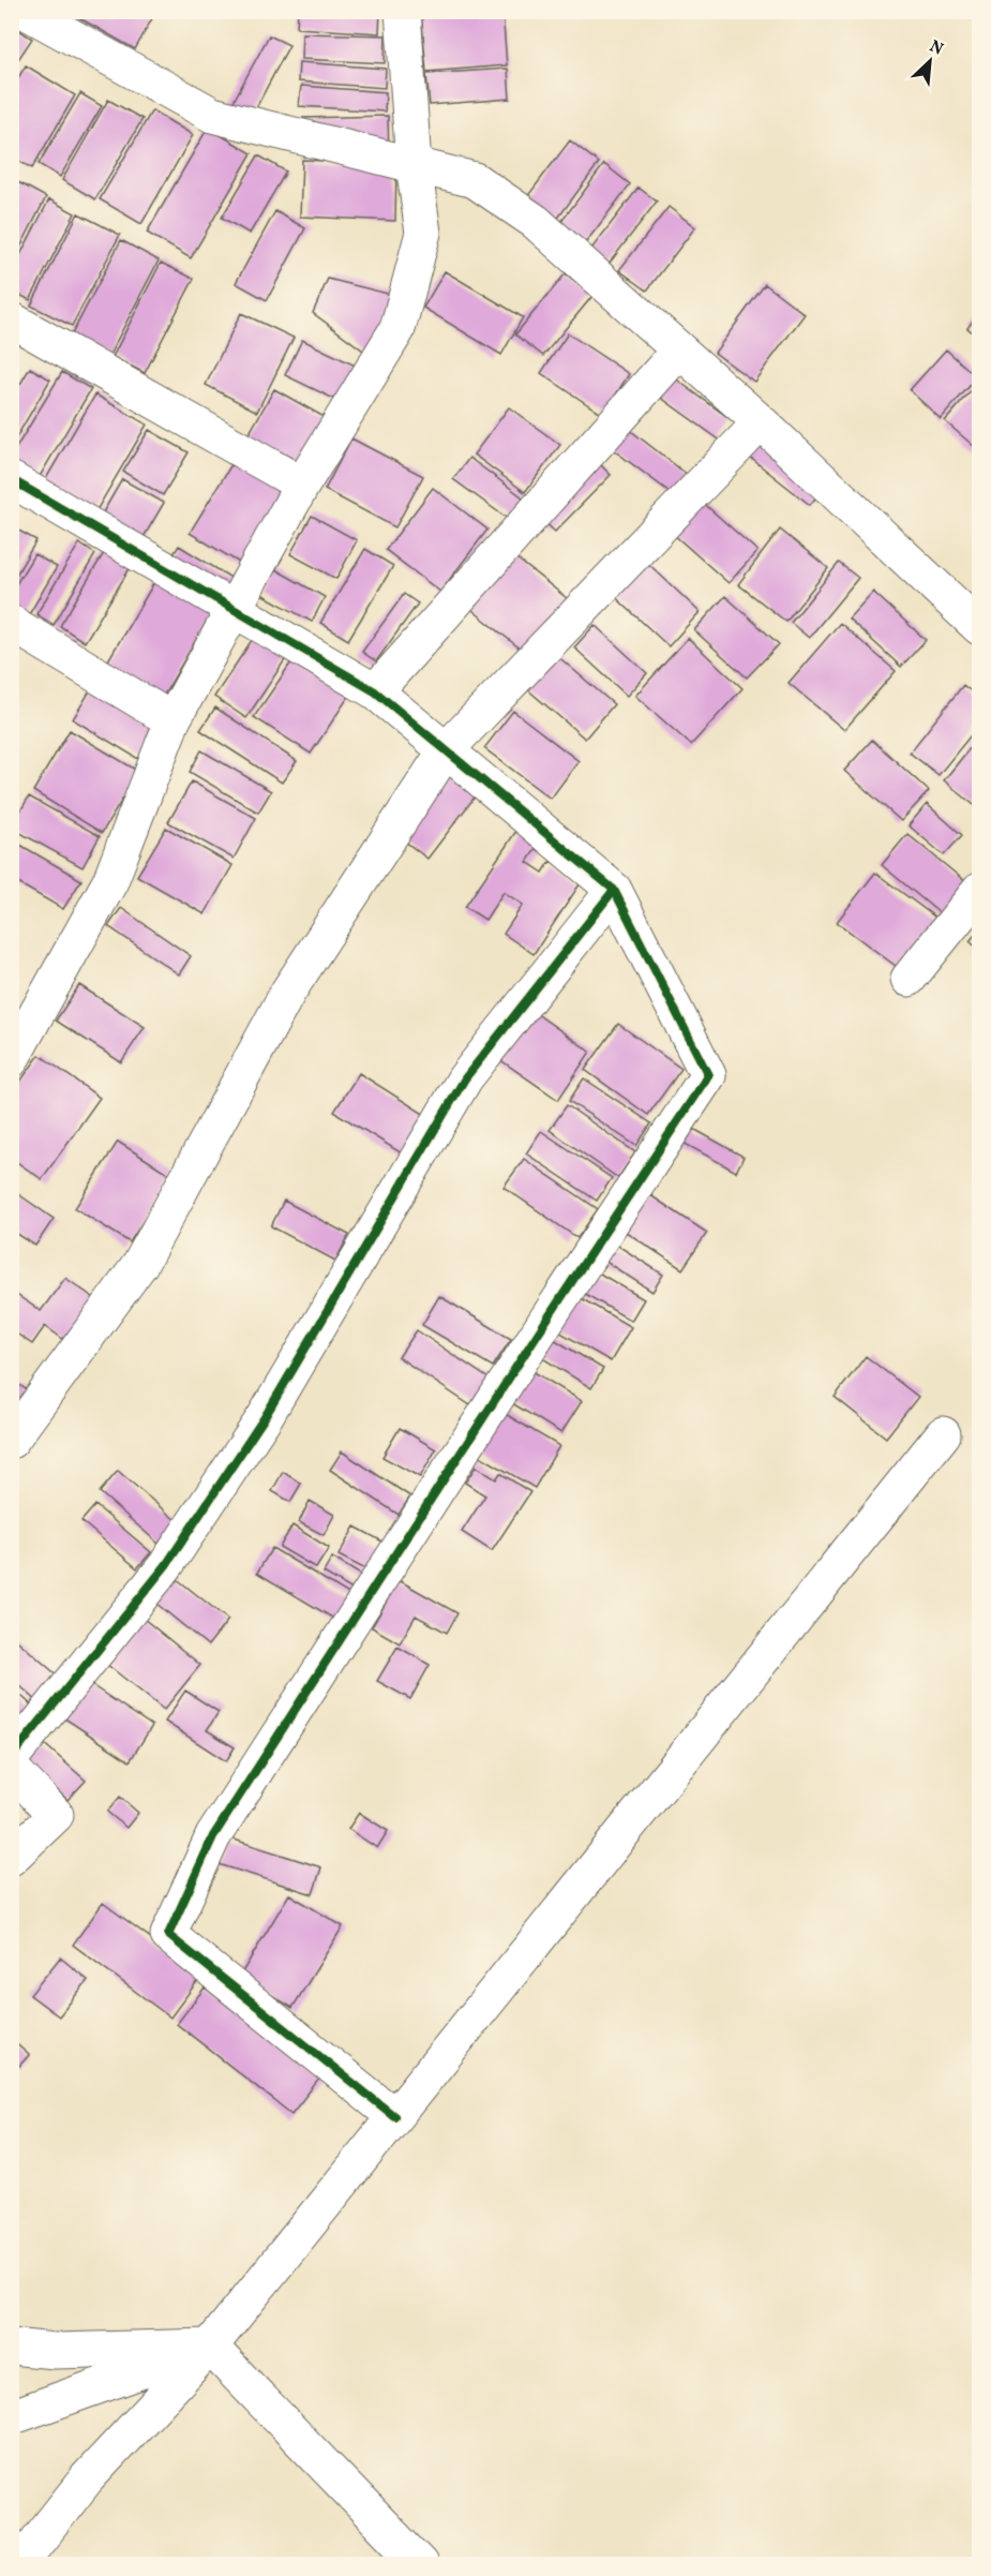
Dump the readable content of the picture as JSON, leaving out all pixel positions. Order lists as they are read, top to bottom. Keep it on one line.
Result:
{"north":"top right"}
